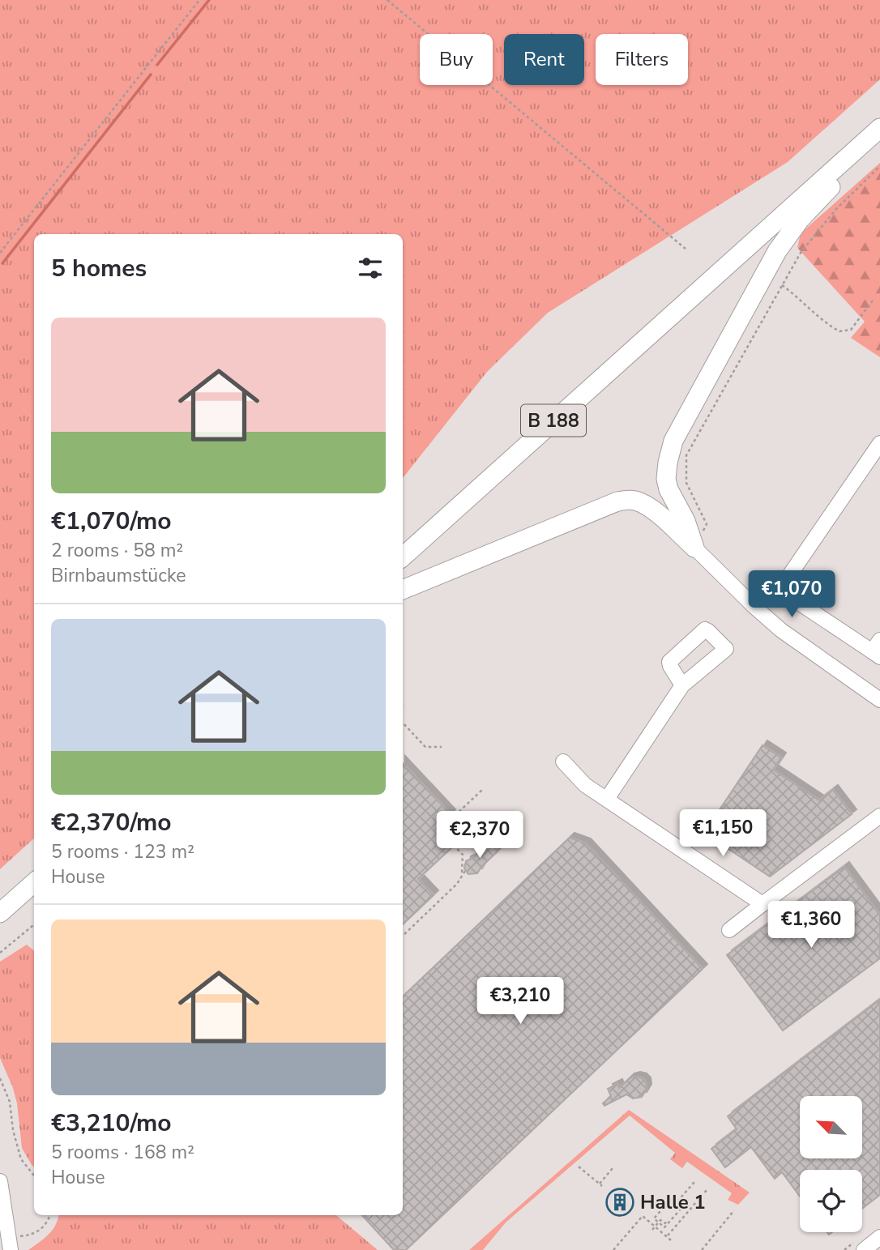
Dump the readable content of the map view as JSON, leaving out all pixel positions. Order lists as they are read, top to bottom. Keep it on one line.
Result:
{"streets":{"main road":["B 188"]},"places":{"building":["Halle 1"]},"north":"top left","page":{"chip":["Buy","Rent","Filters"],"heading":"5 homes","list":[{"name":"€1,070/mo","note":"2 rooms · 58 m² · Birnbaumstücke"},{"name":"€2,370/mo","note":"5 rooms · 123 m² · House"},{"name":"€3,210/mo","note":"5 rooms · 168 m² · House"}],"price":["€1,070","€1,150","€2,370","€1,360","€3,210"]}}
